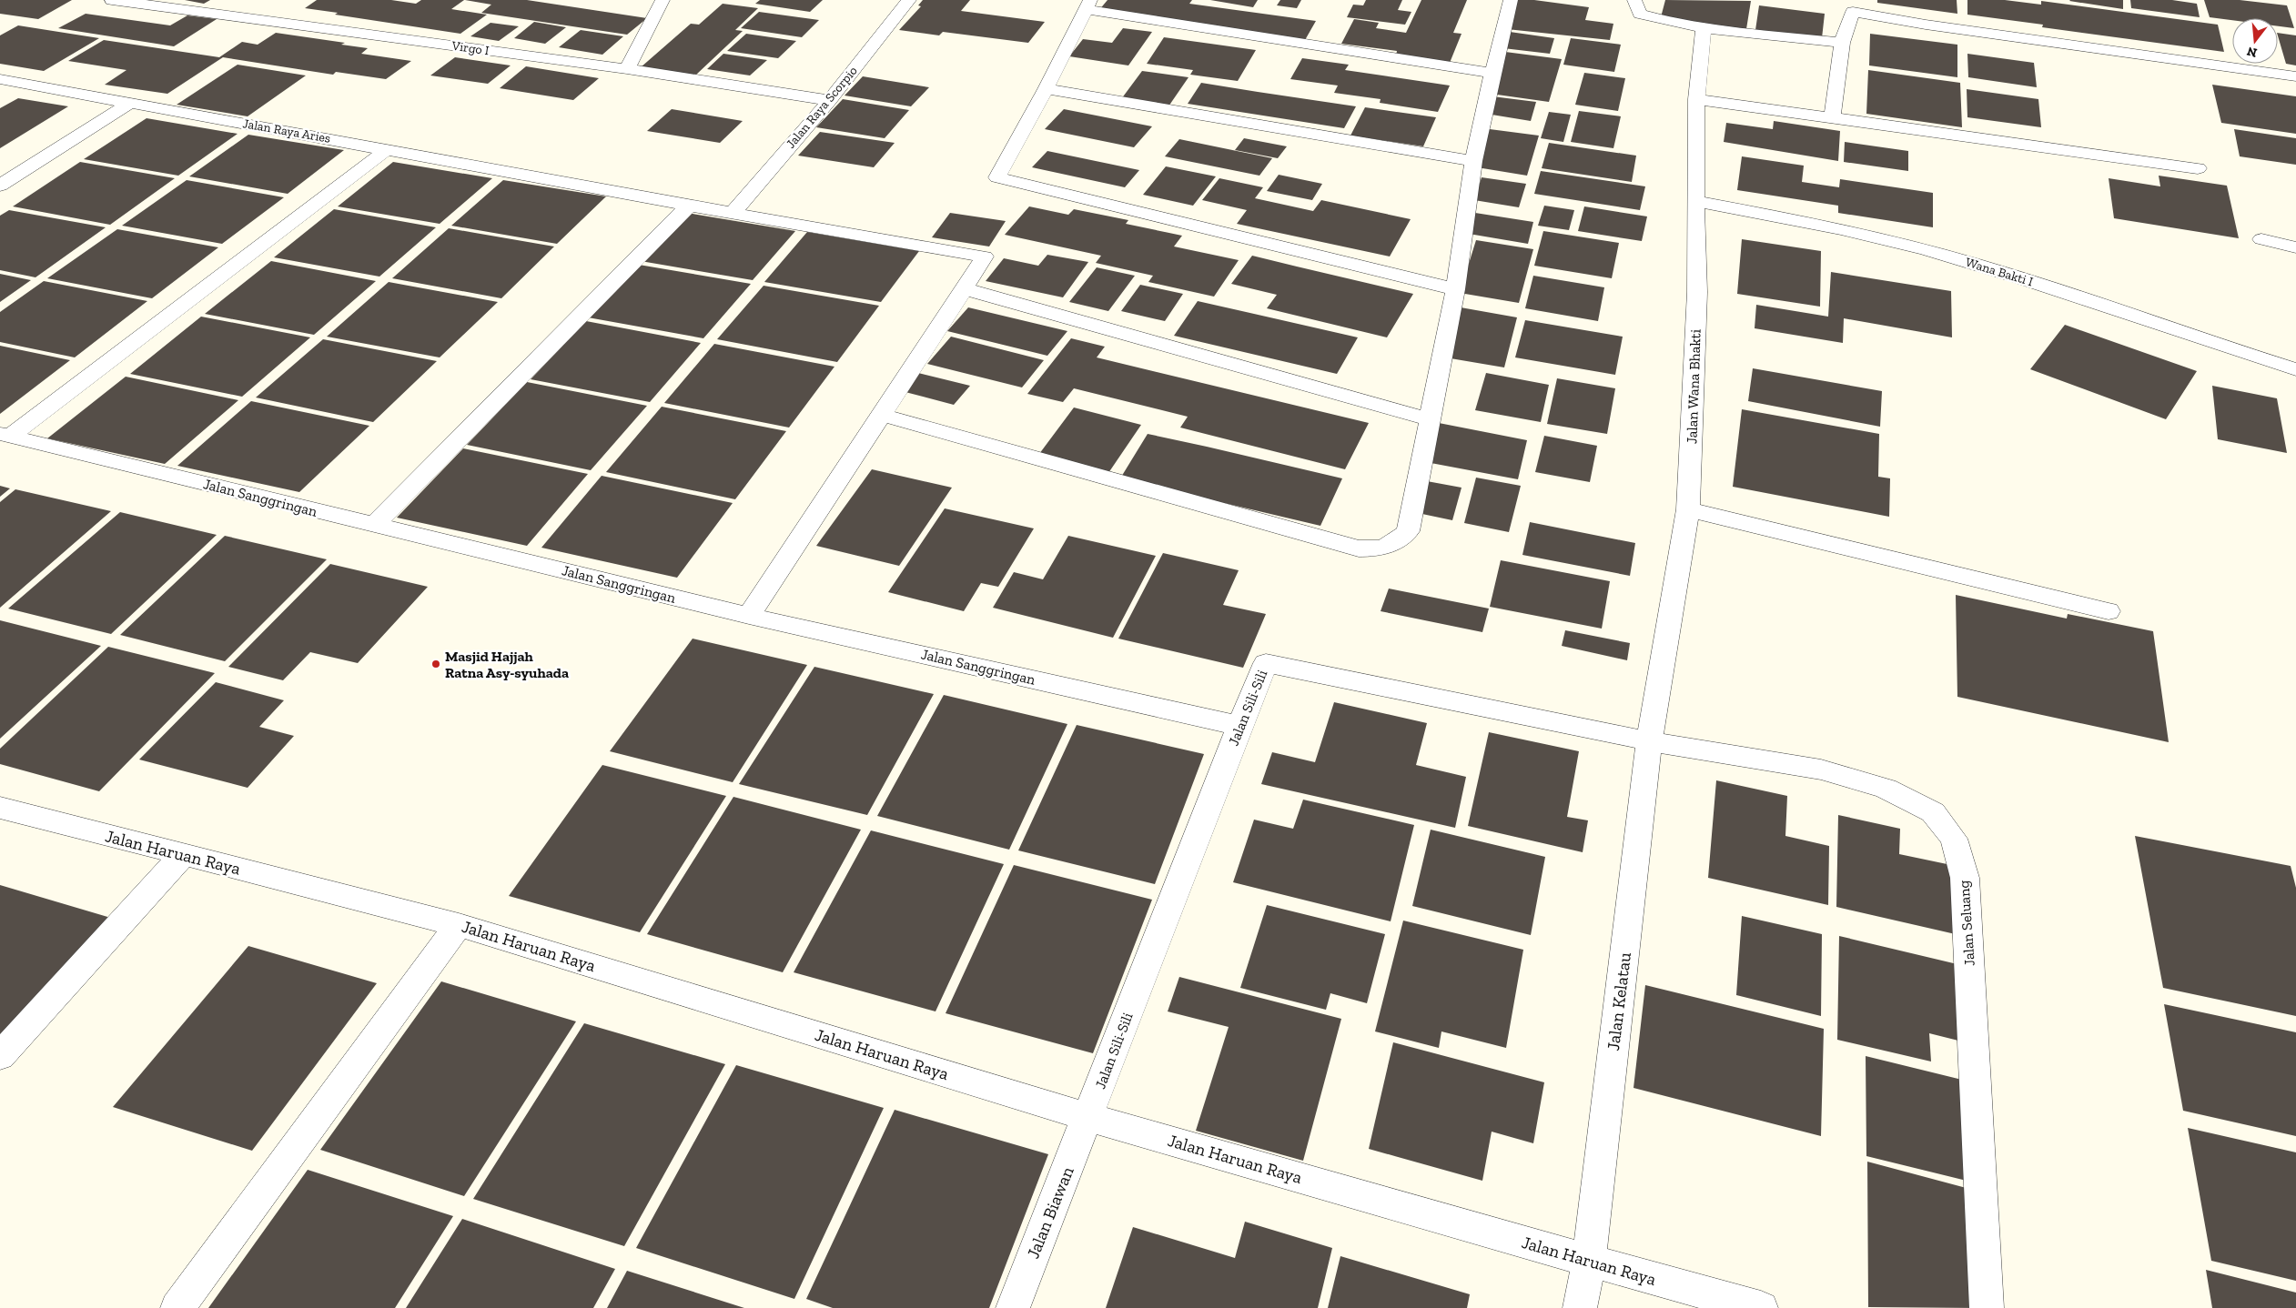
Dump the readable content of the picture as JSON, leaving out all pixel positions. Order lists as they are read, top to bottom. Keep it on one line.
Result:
{"streets":{"street":["Virgo I","Jalan Raya Scorpio","Jalan Raya Aries","Wana Bakti I","Jalan Wana Bhakti","Jalan Sanggringan","Jalan Sili-Sili","Jalan Haruan Raya","Jalan Seluang","Jalan Kelatau","Jalan Biawan"]},"crossings":[["Virgo I","Jalan Raya Scorpio"],["Jalan Raya Scorpio","Jalan Raya Aries"],["Wana Bakti I","Jalan Wana Bhakti"],["Jalan Wana Bhakti","Jalan Sili-Sili"],["Jalan Wana Bhakti","Jalan Seluang"],["Jalan Wana Bhakti","Jalan Kelatau"],["Jalan Sanggringan","Jalan Sili-Sili"],["Jalan Sili-Sili","Jalan Haruan Raya"],["Jalan Sili-Sili","Jalan Seluang"],["Jalan Sili-Sili","Jalan Kelatau"],["Jalan Sili-Sili","Jalan Biawan"],["Jalan Haruan Raya","Jalan Kelatau"],["Jalan Haruan Raya","Jalan Biawan"],["Jalan Seluang","Jalan Kelatau"]],"places":["Masjid Hajjah Ratna Asy-syuhada"],"north":"bottom"}
